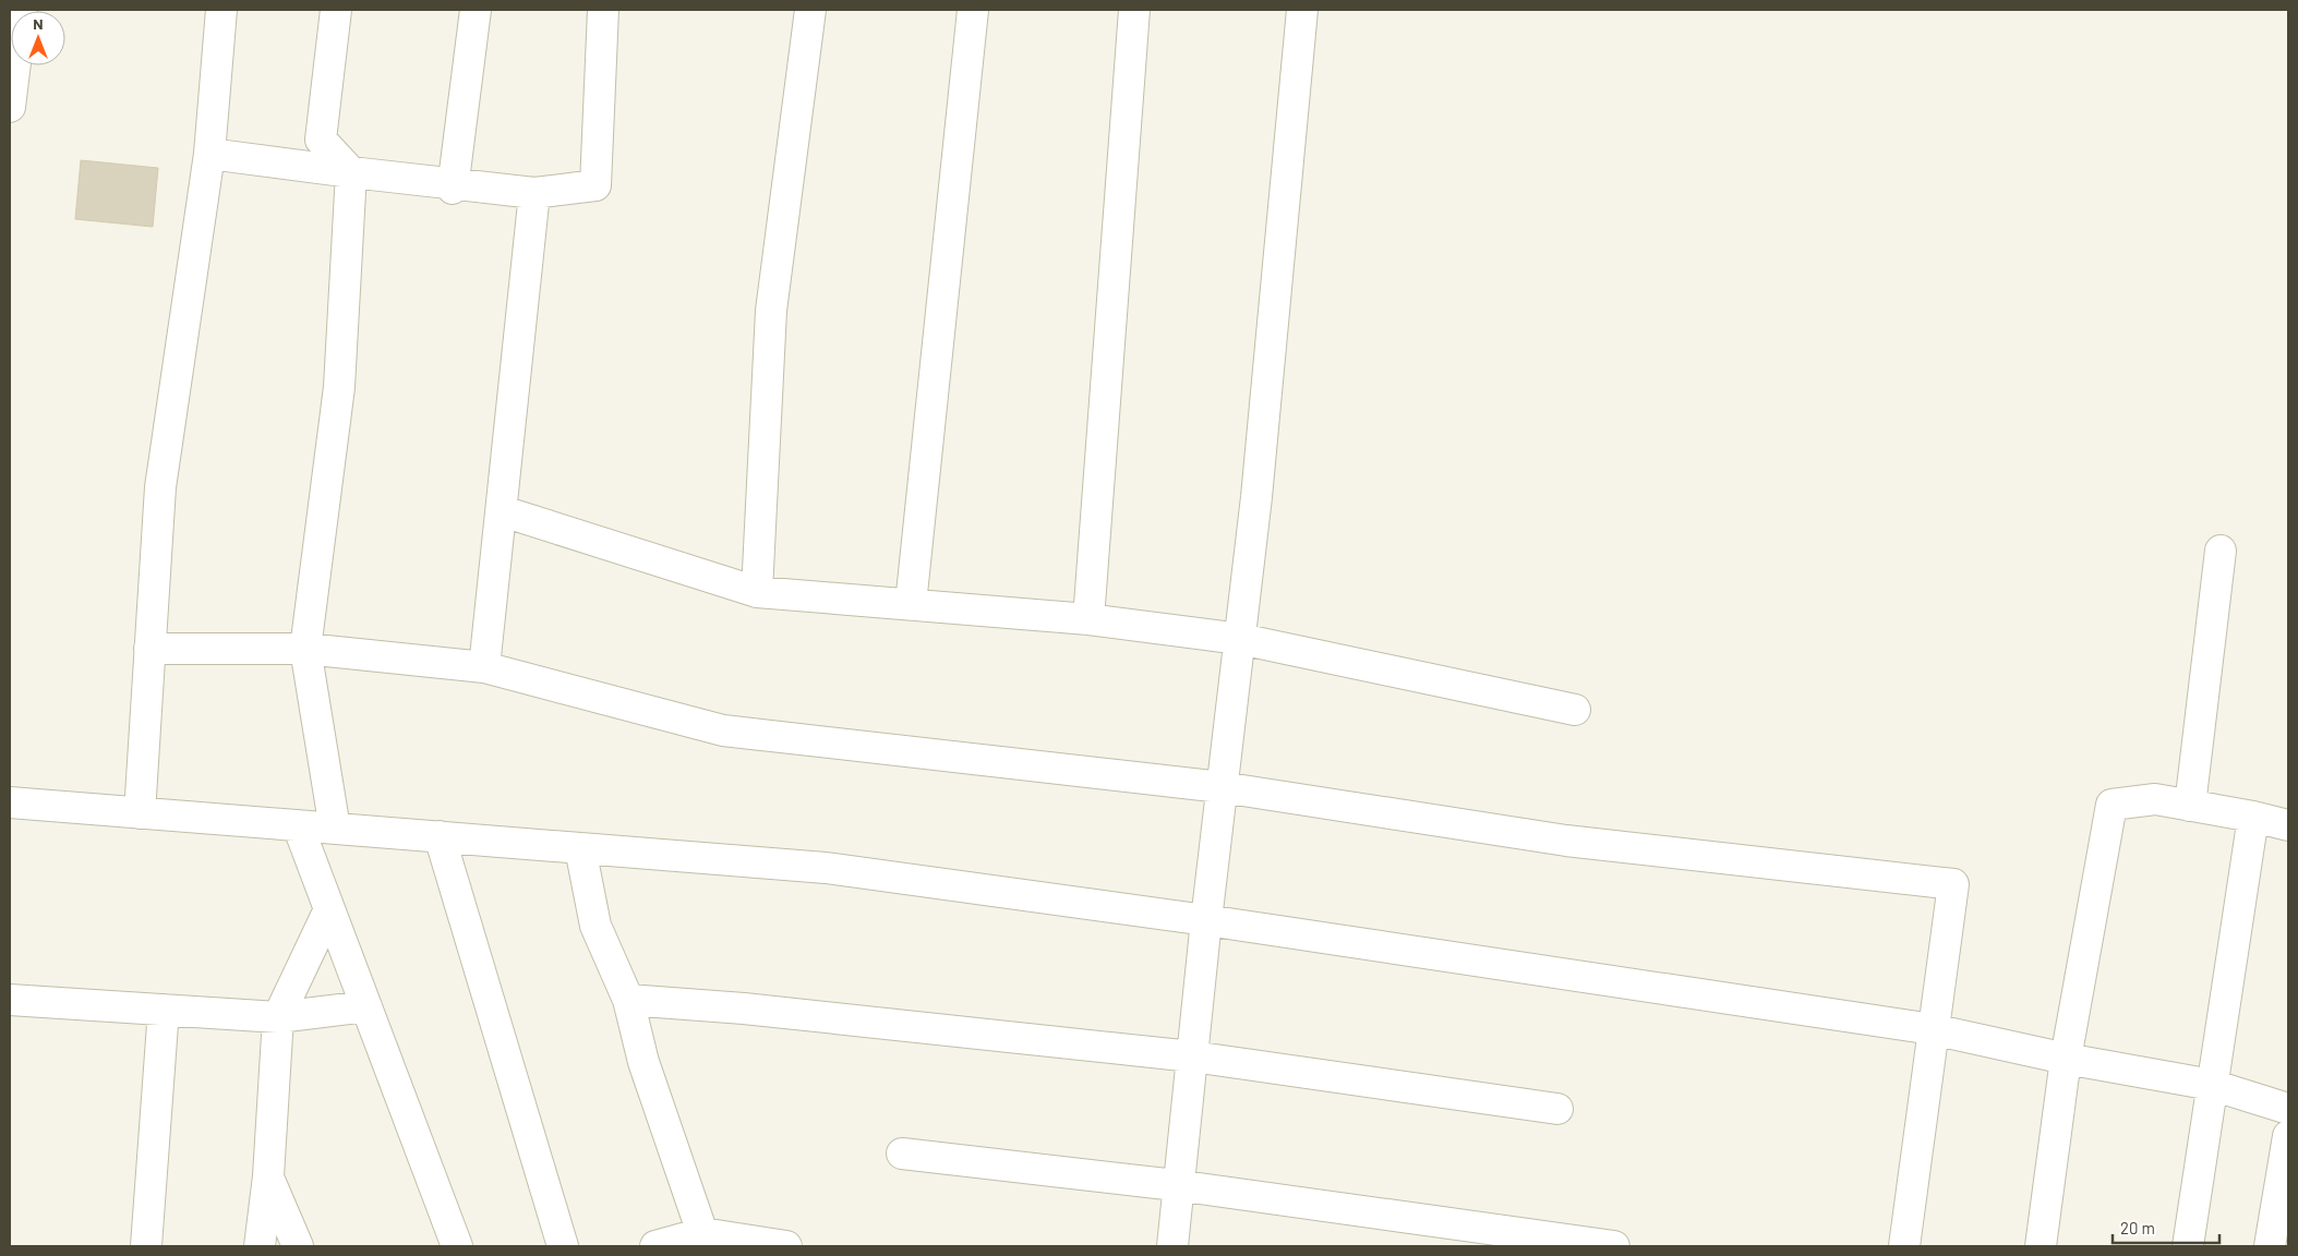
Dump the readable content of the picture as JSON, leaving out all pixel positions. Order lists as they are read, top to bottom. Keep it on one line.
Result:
{"scale_bar":"20 m","north":"top"}
